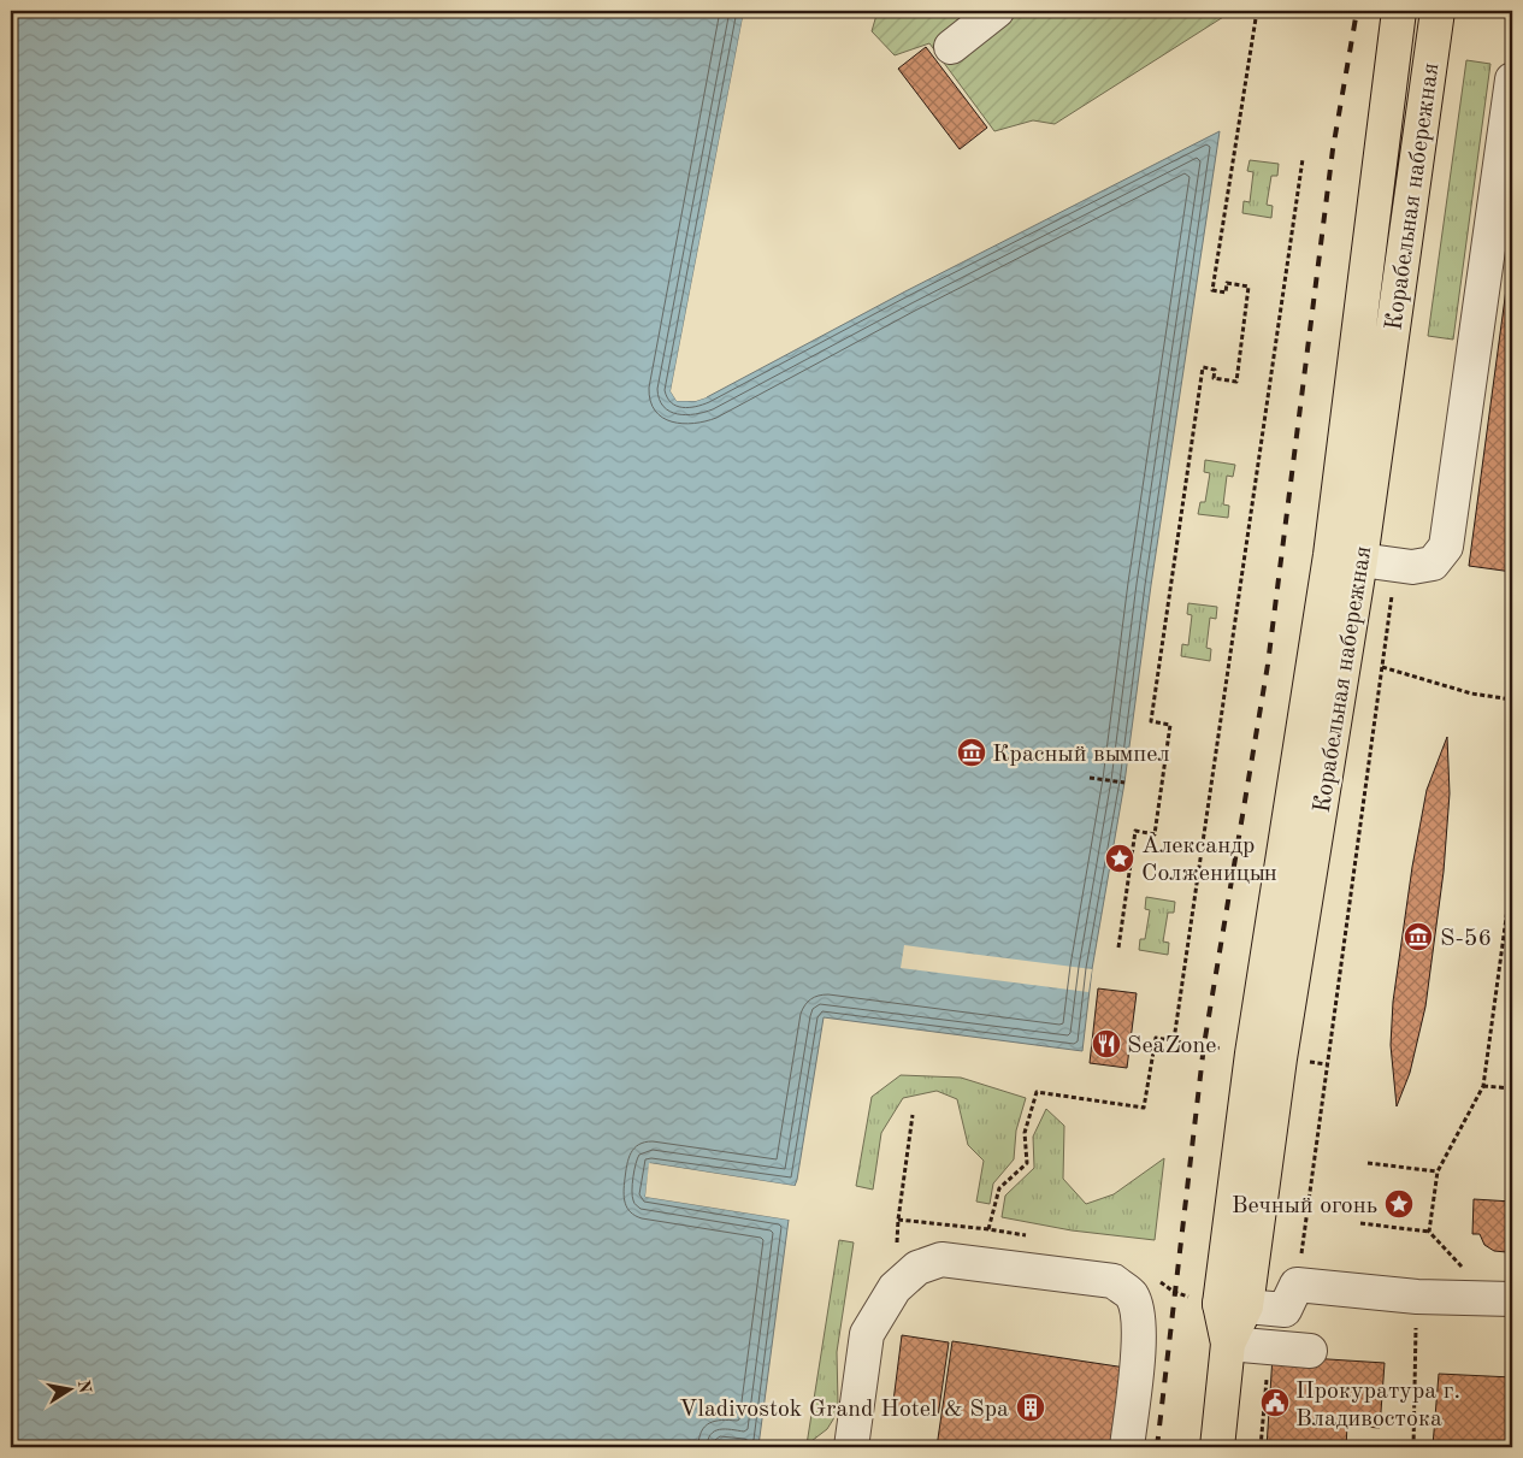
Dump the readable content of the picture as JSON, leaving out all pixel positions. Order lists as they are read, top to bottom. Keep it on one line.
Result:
{"streets":{"main road":["Корабельная набережная"]},"places":{"museum":["Красный вымпел","S-56"],"place":["Александр Солженицын","Вечный огонь"],"restaurant":["SeaZone"],"public building":["Прокуратура г. Владивостока"],"building":["Vladivostok Grand Hotel & Spa"]},"north":"right"}
